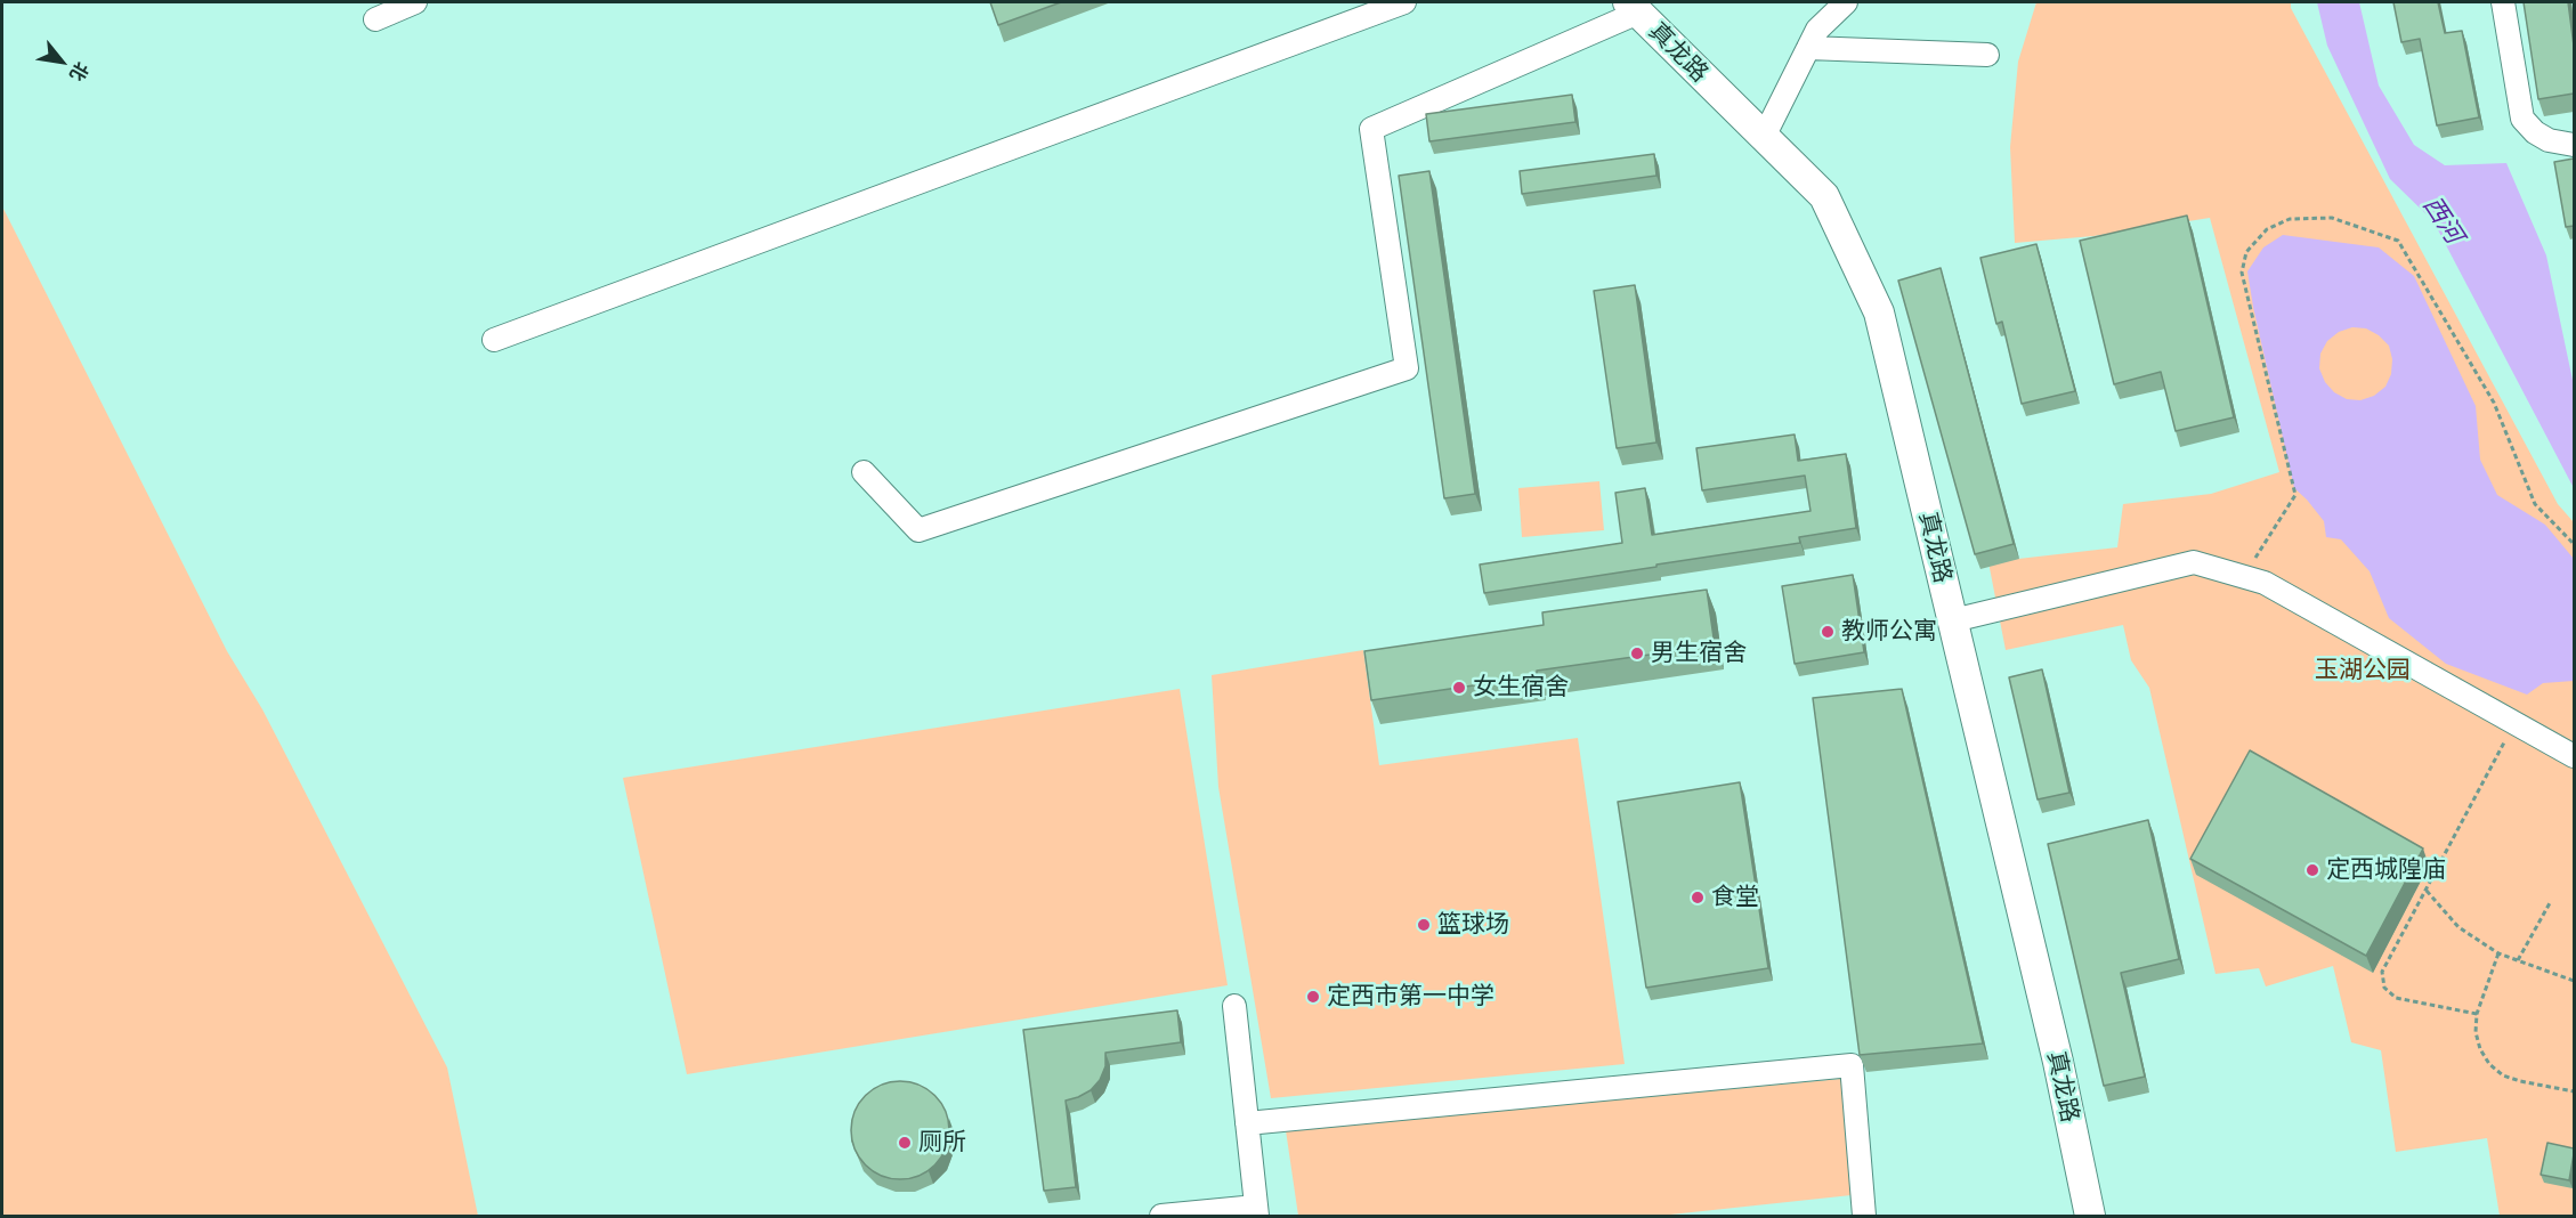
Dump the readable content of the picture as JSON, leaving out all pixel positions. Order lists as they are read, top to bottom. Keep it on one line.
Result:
{"streets":{"main road":["真龙路"]},"water":["西河"],"parks":["玉湖公园"],"places":["教师公寓","男生宿舍","女生宿舍","定西城隍庙","食堂","篮球场","定西市第一中学","厕所"],"north":"bottom right"}
